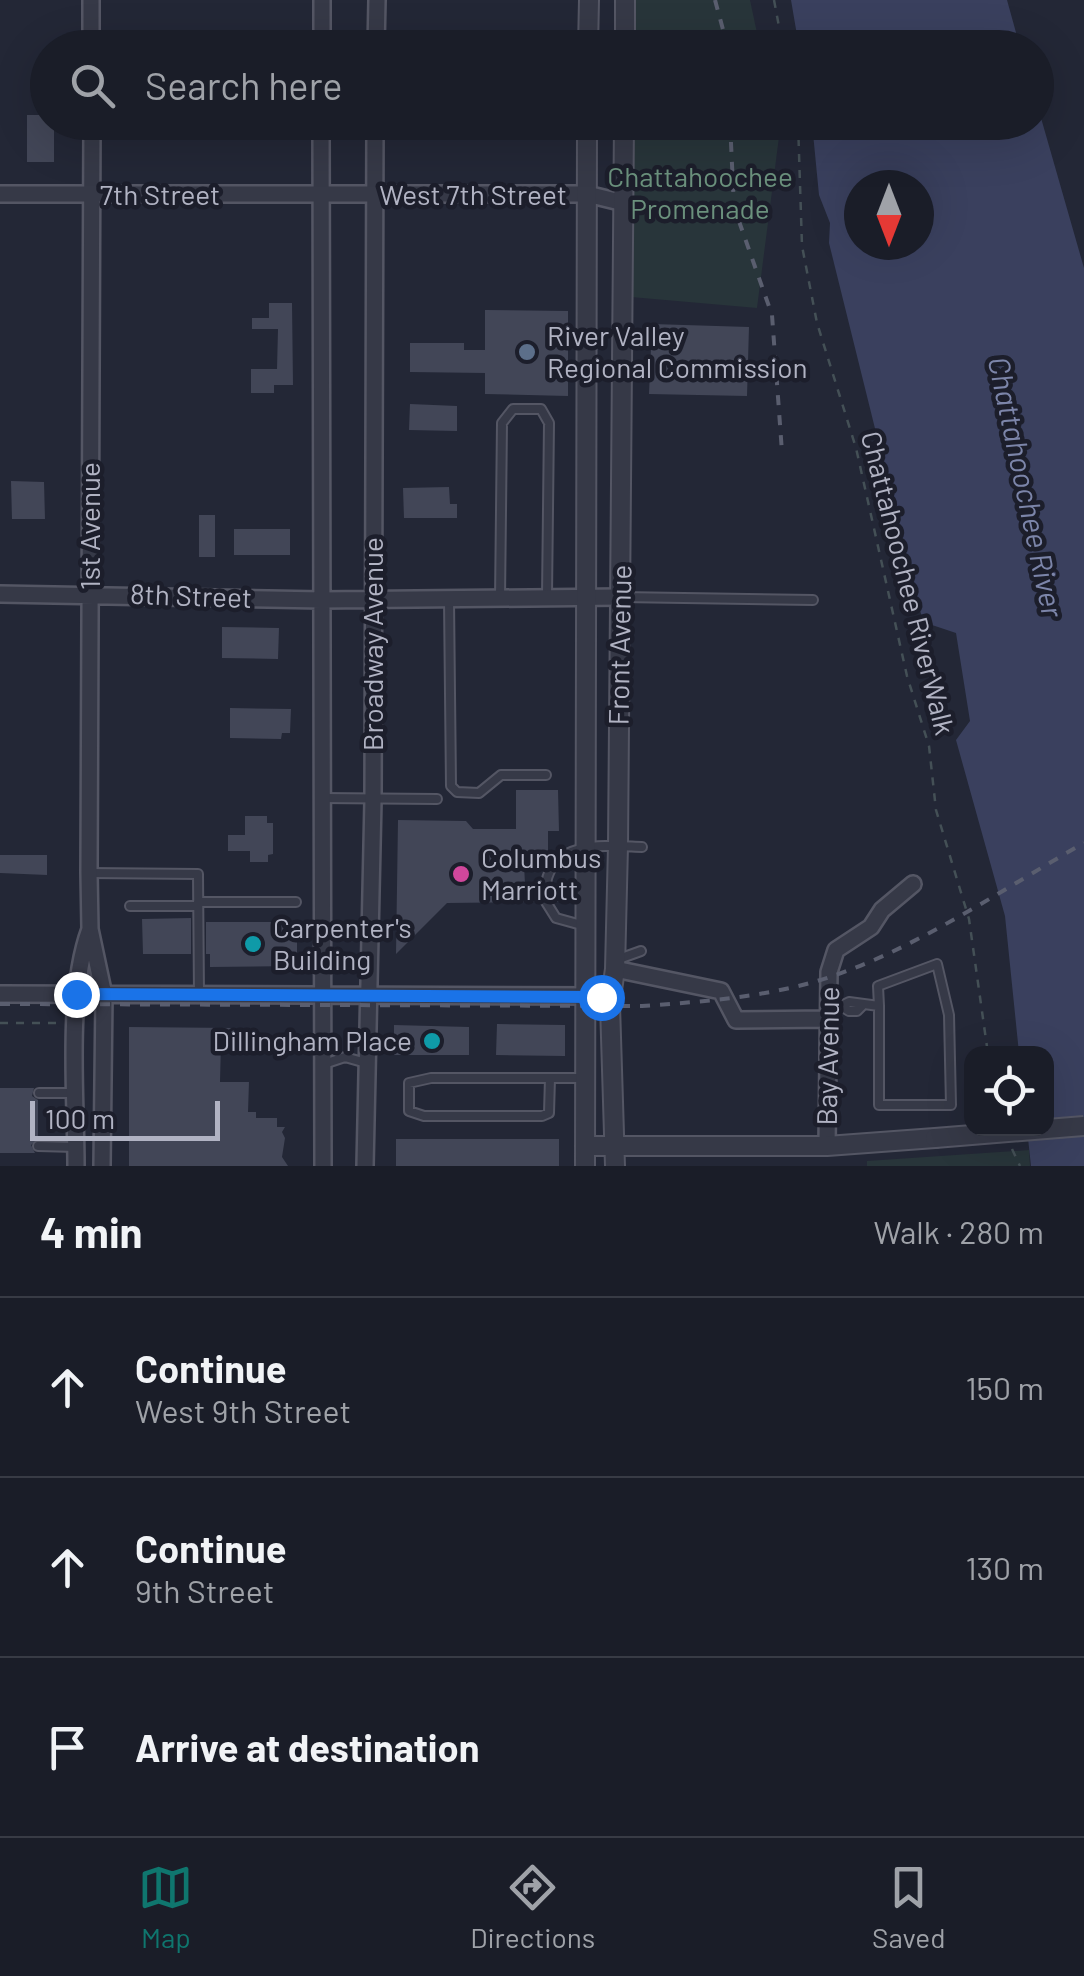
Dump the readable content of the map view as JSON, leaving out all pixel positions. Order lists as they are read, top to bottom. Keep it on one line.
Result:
{"streets":{"street":["7th Street","West 7th Street","1st Avenue","8th Street","Broadway Avenue","Front Avenue","Bay Avenue"],"path":["Chattahoochee RiverWalk"]},"crossings":[["7th Street","West 7th Street"],["7th Street","1st Avenue"],["7th Street","Broadway Avenue"],["West 7th Street","Broadway Avenue"],["West 7th Street","Front Avenue"],["1st Avenue","8th Street"],["8th Street","Broadway Avenue"],["8th Street","Front Avenue"]],"water":["Chattahoochee River"],"parks":["Chattahoochee Promenade"],"places":["River Valley Regional Commission","Columbus Marriott","Carpenter's Building","Dillingham Place"],"scale_bar":"100 m","north":"bottom","page":{"search":"Search here","scale":"100 m","heading":["4 min","Walk · 280 m"],"list":[["Continue","West 9th Street","150 m"],["Continue","9th Street","130 m"],"Arrive at destination"],"nav":["Map","Directions","Saved"]}}
